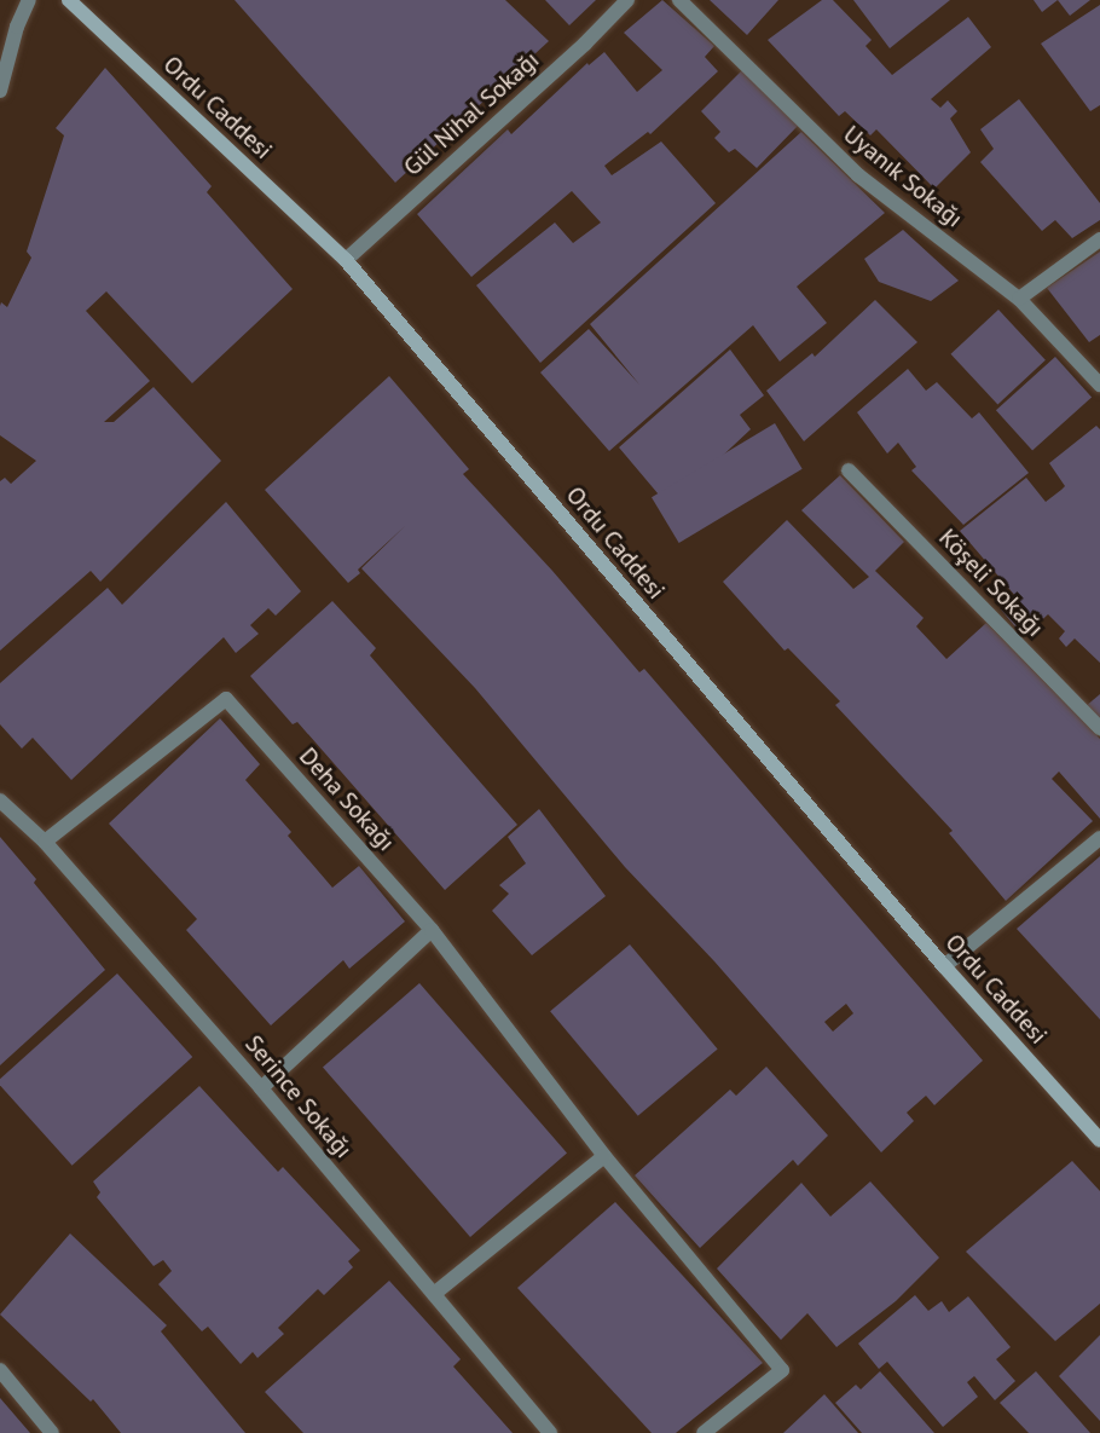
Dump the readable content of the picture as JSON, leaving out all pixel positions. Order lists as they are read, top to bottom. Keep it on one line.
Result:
{"streets":{"main road":["Ordu Caddesi"],"street":["Gül Nihal Sokağı","Uyanık Sokağı","Köşeli Sokağı","Deha Sokağı","Serince Sokağı"]},"crossings":[["Ordu Caddesi","Gül Nihal Sokağı"],["Deha Sokağı","Serince Sokağı"]]}
